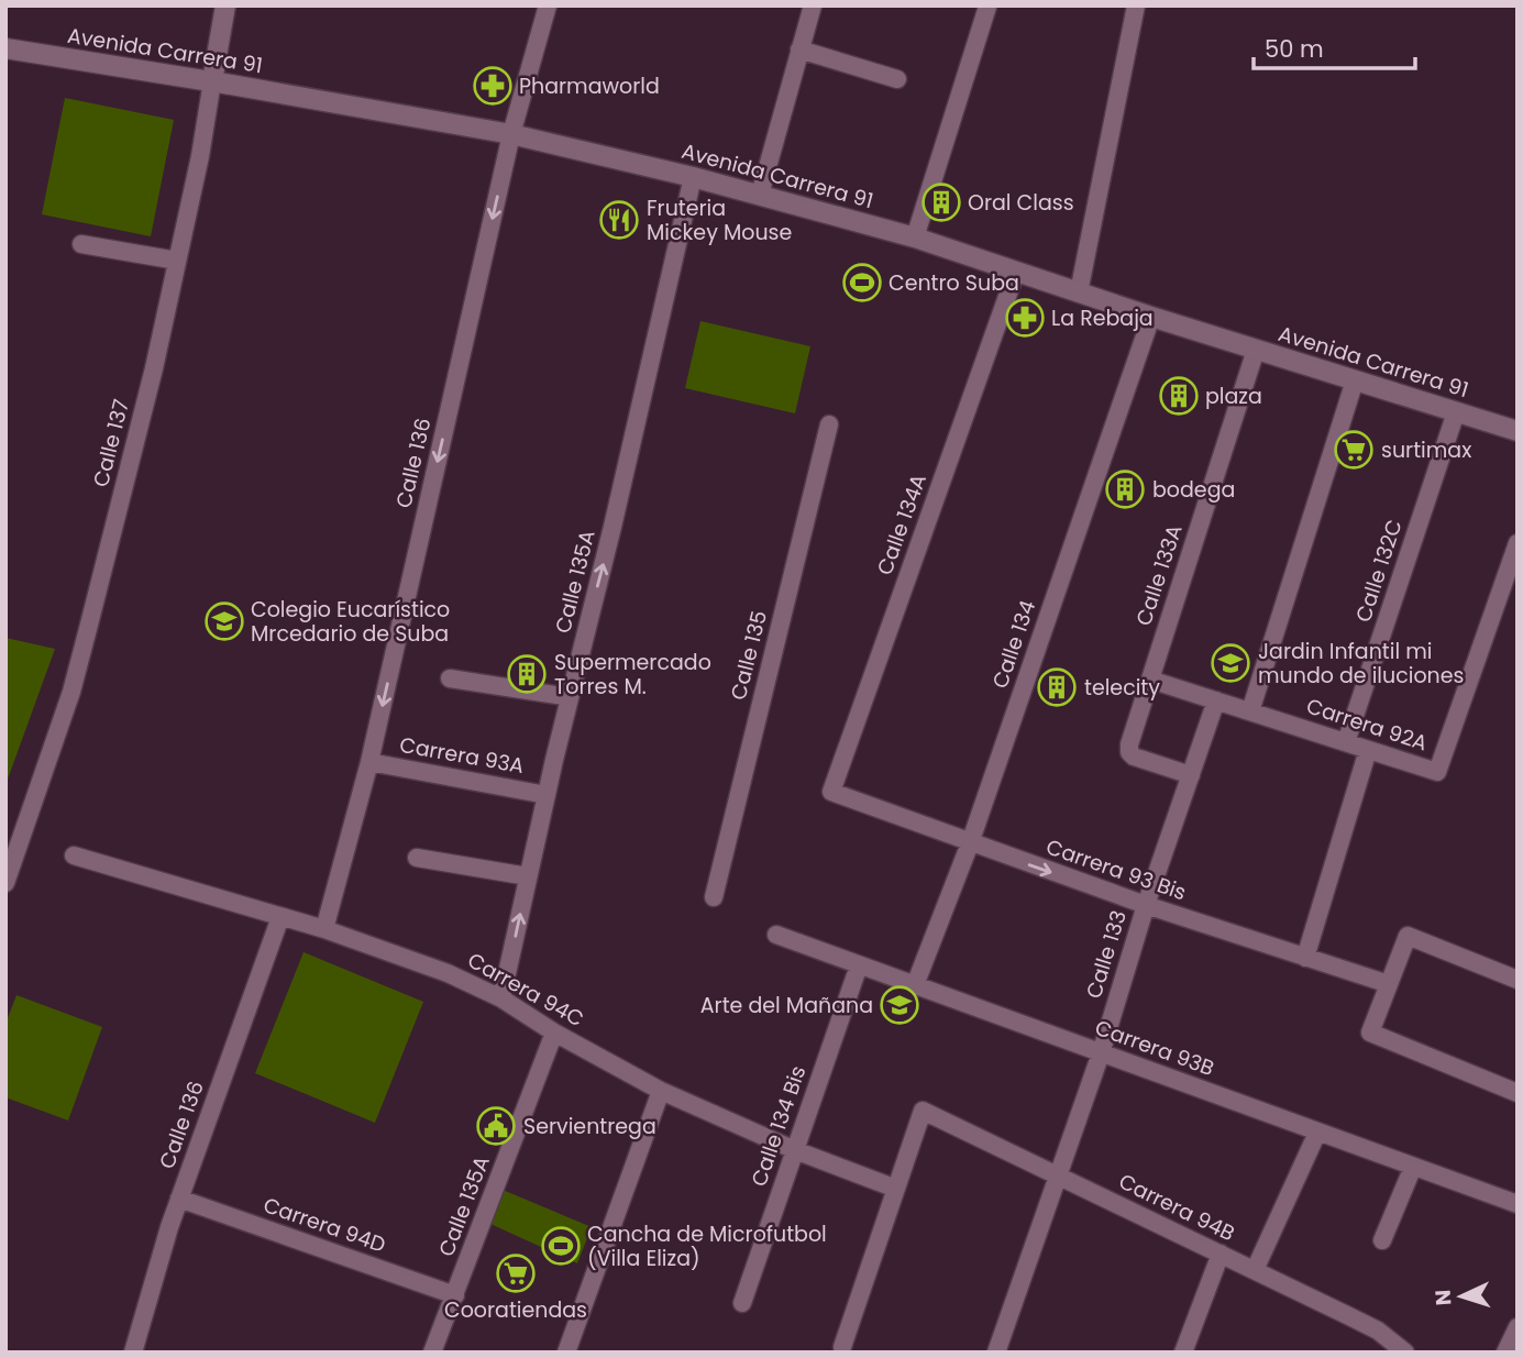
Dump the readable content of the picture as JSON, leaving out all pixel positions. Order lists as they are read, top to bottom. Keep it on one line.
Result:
{"streets":{"main road":["Avenida Carrera 91","Calle 137"],"street":["Calle 136","Calle 134A","Calle 132C","Calle 133A","Calle 135A","Calle 134","Calle 135","Carrera 92A","Carrera 93A","Carrera 93 Bis","Calle 133","Carrera 94C","Carrera 93B","Calle 134 Bis","Carrera 94B","Carrera 94D"]},"crossings":[["Avenida Carrera 91","Calle 137"],["Avenida Carrera 91","Calle 136"],["Avenida Carrera 91","Calle 134A"],["Avenida Carrera 91","Calle 132C"],["Avenida Carrera 91","Calle 133A"],["Avenida Carrera 91","Calle 135A"],["Avenida Carrera 91","Calle 134"],["Calle 136","Carrera 93A"],["Calle 136","Carrera 94C"],["Calle 136","Carrera 94D"],["Calle 134A","Carrera 93 Bis"],["Calle 132C","Carrera 92A"],["Calle 133A","Carrera 92A"],["Calle 133A","Calle 133"],["Calle 135A","Carrera 93A"],["Calle 135A","Carrera 94C"],["Calle 135A","Carrera 94D"],["Calle 134","Carrera 93 Bis"],["Calle 134","Carrera 93B"],["Carrera 92A","Calle 133"],["Carrera 93 Bis","Calle 133"],["Calle 133","Carrera 93B"],["Calle 133","Carrera 94B"],["Carrera 94C","Calle 134 Bis"],["Carrera 94C","Carrera 94B"],["Carrera 93B","Calle 134 Bis"]],"one_way":["Calle 136","Calle 135A"],"places":{"pharmacy":["Pharmaworld","La Rebaja"],"building":["Oral Class","plaza","bodega","Supermercado Torres M.","telecity"],"restaurant":["Fruteria Mickey Mouse"],"sports":["Centro Suba","Cancha de Microfutbol (Villa Eliza)"],"supermarket":["surtimax","Cooratiendas"],"school or university":["Colegio Eucarístico Mrcedario de Suba","Jardin Infantil mi mundo de iluciones","Arte del Mañana"],"public building":["Servientrega"]},"scale_bar":"50 m","north":"left"}
